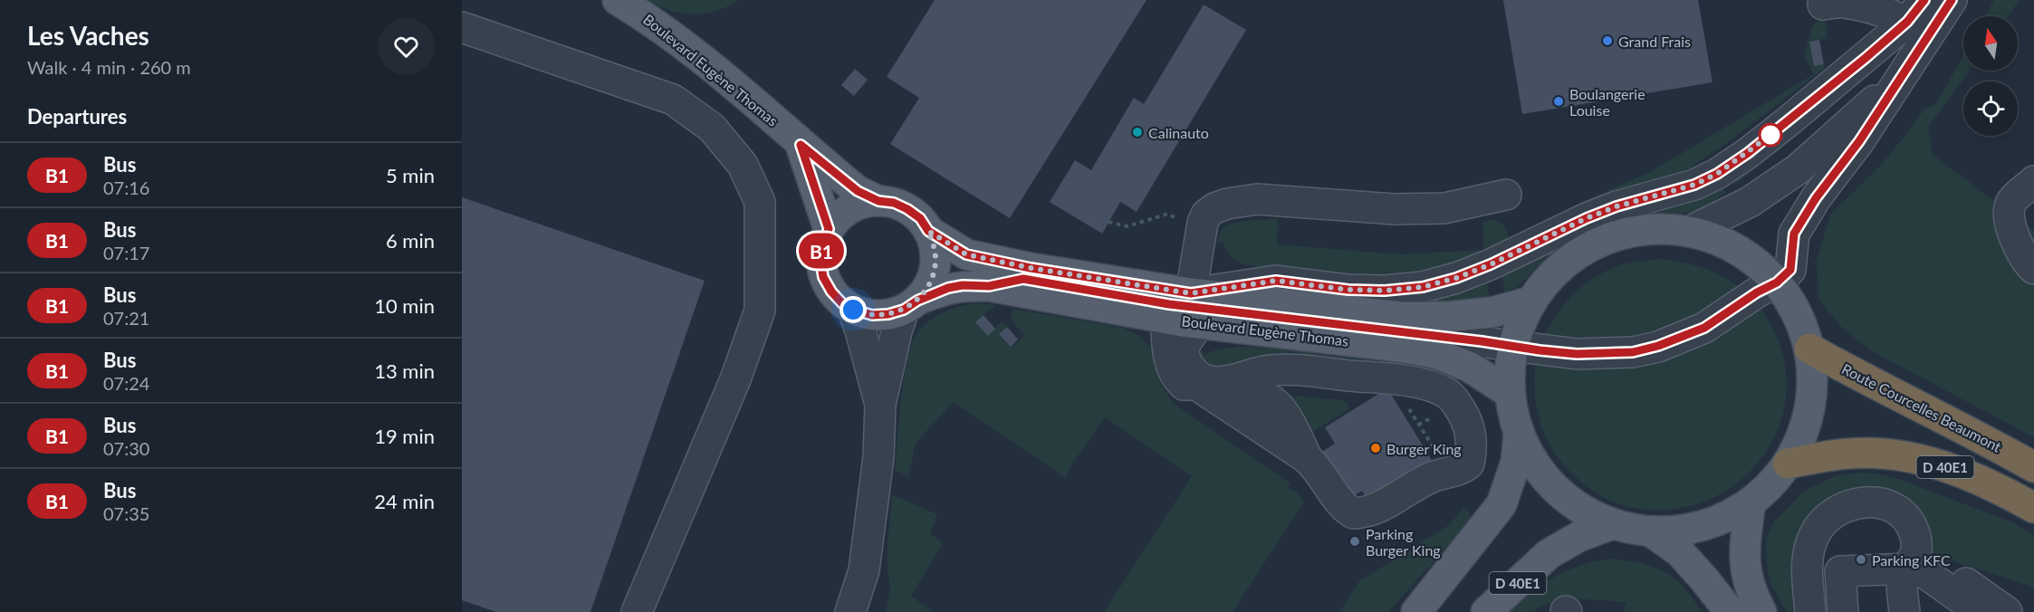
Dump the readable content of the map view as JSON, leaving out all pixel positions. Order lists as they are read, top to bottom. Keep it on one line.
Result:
{"streets":{"highway":["Route Courcelles Beaumont","D 40E1"],"main road":["Boulevard Eugène Thomas"]},"places":["Grand Frais","Boulangerie Louise","Calinauto","Burger King","Parking Burger King","Parking KFC"],"lines":["bus line B1"],"north":"top","page":{"heading":[["Les Vaches","Walk · 4 min · 260 m"],"Departures"],"on_map":"B1","list":[{"mark":"B1","name":"Bus","note":"07:16","value":"5 min"},{"mark":"B1","name":"Bus","note":"07:17","value":"6 min"},{"mark":"B1","name":"Bus","note":"07:21","value":"10 min"},{"mark":"B1","name":"Bus","note":"07:24","value":"13 min"},{"mark":"B1","name":"Bus","note":"07:30","value":"19 min"},{"mark":"B1","name":"Bus","note":"07:35","value":"24 min"}]}}
